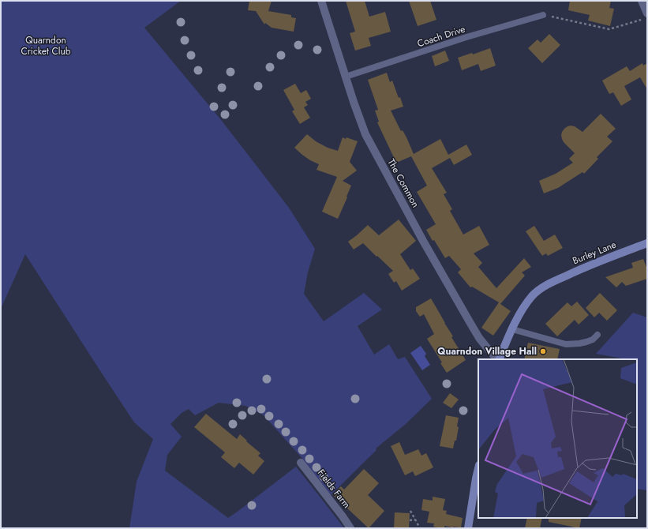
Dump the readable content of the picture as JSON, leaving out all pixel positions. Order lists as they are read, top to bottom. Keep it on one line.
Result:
{"streets":{"street":["The Common","Burley Lane","Fields Farm"],"lane":["Coach Drive"]},"crossings":[["Coach Drive","The Common"]],"parks":["Quarndon Cricket Club"],"places":["Quarndon Village Hall"]}
